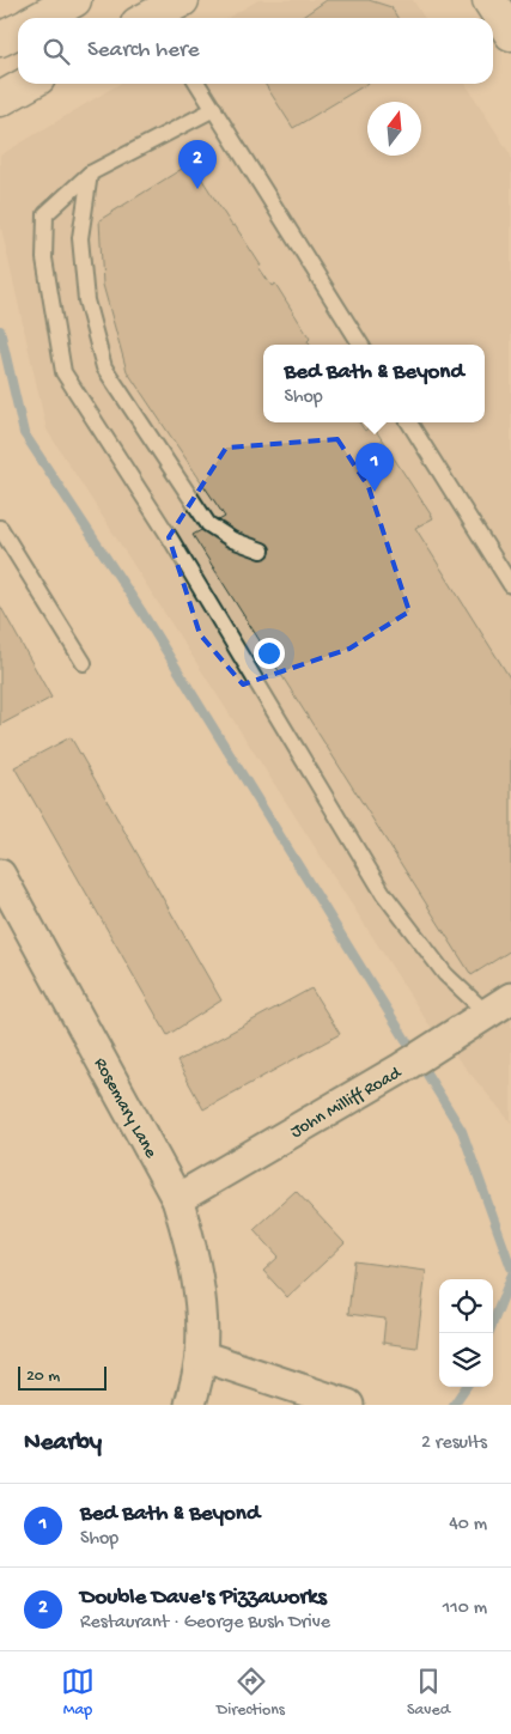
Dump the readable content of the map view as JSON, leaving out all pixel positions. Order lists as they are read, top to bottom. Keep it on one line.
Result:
{"streets":{"street":["John Milliff Road","Rosemary Lane"]},"crossings":[["John Milliff Road","Rosemary Lane"]],"scale_bar":"20 m","north":"top","page":{"search":"Search here","pins":["2","1"],"popup":["Bed Bath & Beyond","Shop"],"scale":"20 m","heading":["Nearby","2 results"],"list":[{"mark":"1","name":"Bed Bath & Beyond","note":"Shop","value":"40 m"},{"mark":"2","name":"Double Dave's Pizzaworks","note":"Restaurant · George Bush Drive","value":"110 m"}],"nav":["Map","Directions","Saved"]}}
